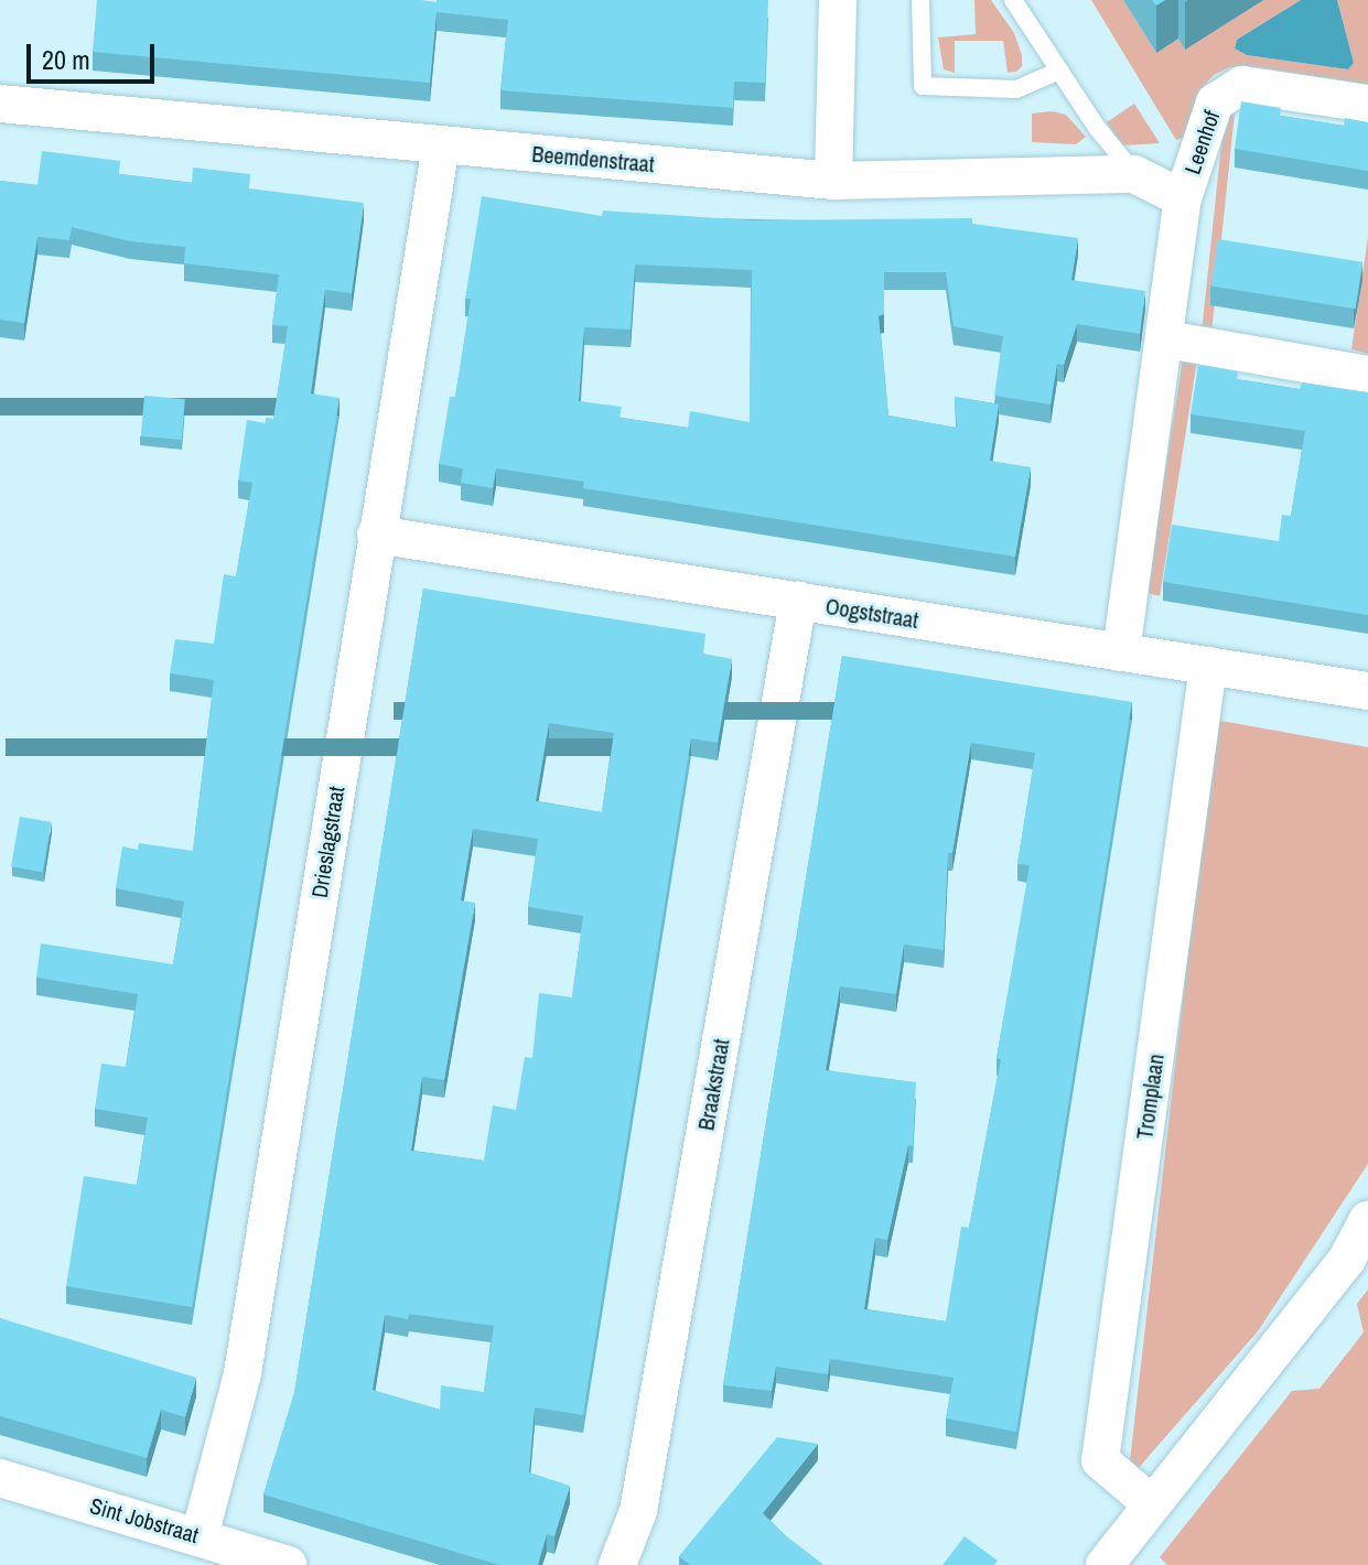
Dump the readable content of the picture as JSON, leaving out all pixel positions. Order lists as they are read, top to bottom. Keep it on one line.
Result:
{"streets":{"street":["Leenhof","Beemdenstraat","Oogststraat","Drieslagstraat","Braakstraat","Tromplaan","Sint Jobstraat"]},"crossings":[["Leenhof","Beemdenstraat"],["Leenhof","Oogststraat"],["Beemdenstraat","Drieslagstraat"],["Oogststraat","Drieslagstraat"],["Oogststraat","Braakstraat"],["Oogststraat","Tromplaan"],["Drieslagstraat","Sint Jobstraat"]],"scale_bar":"20 m"}
